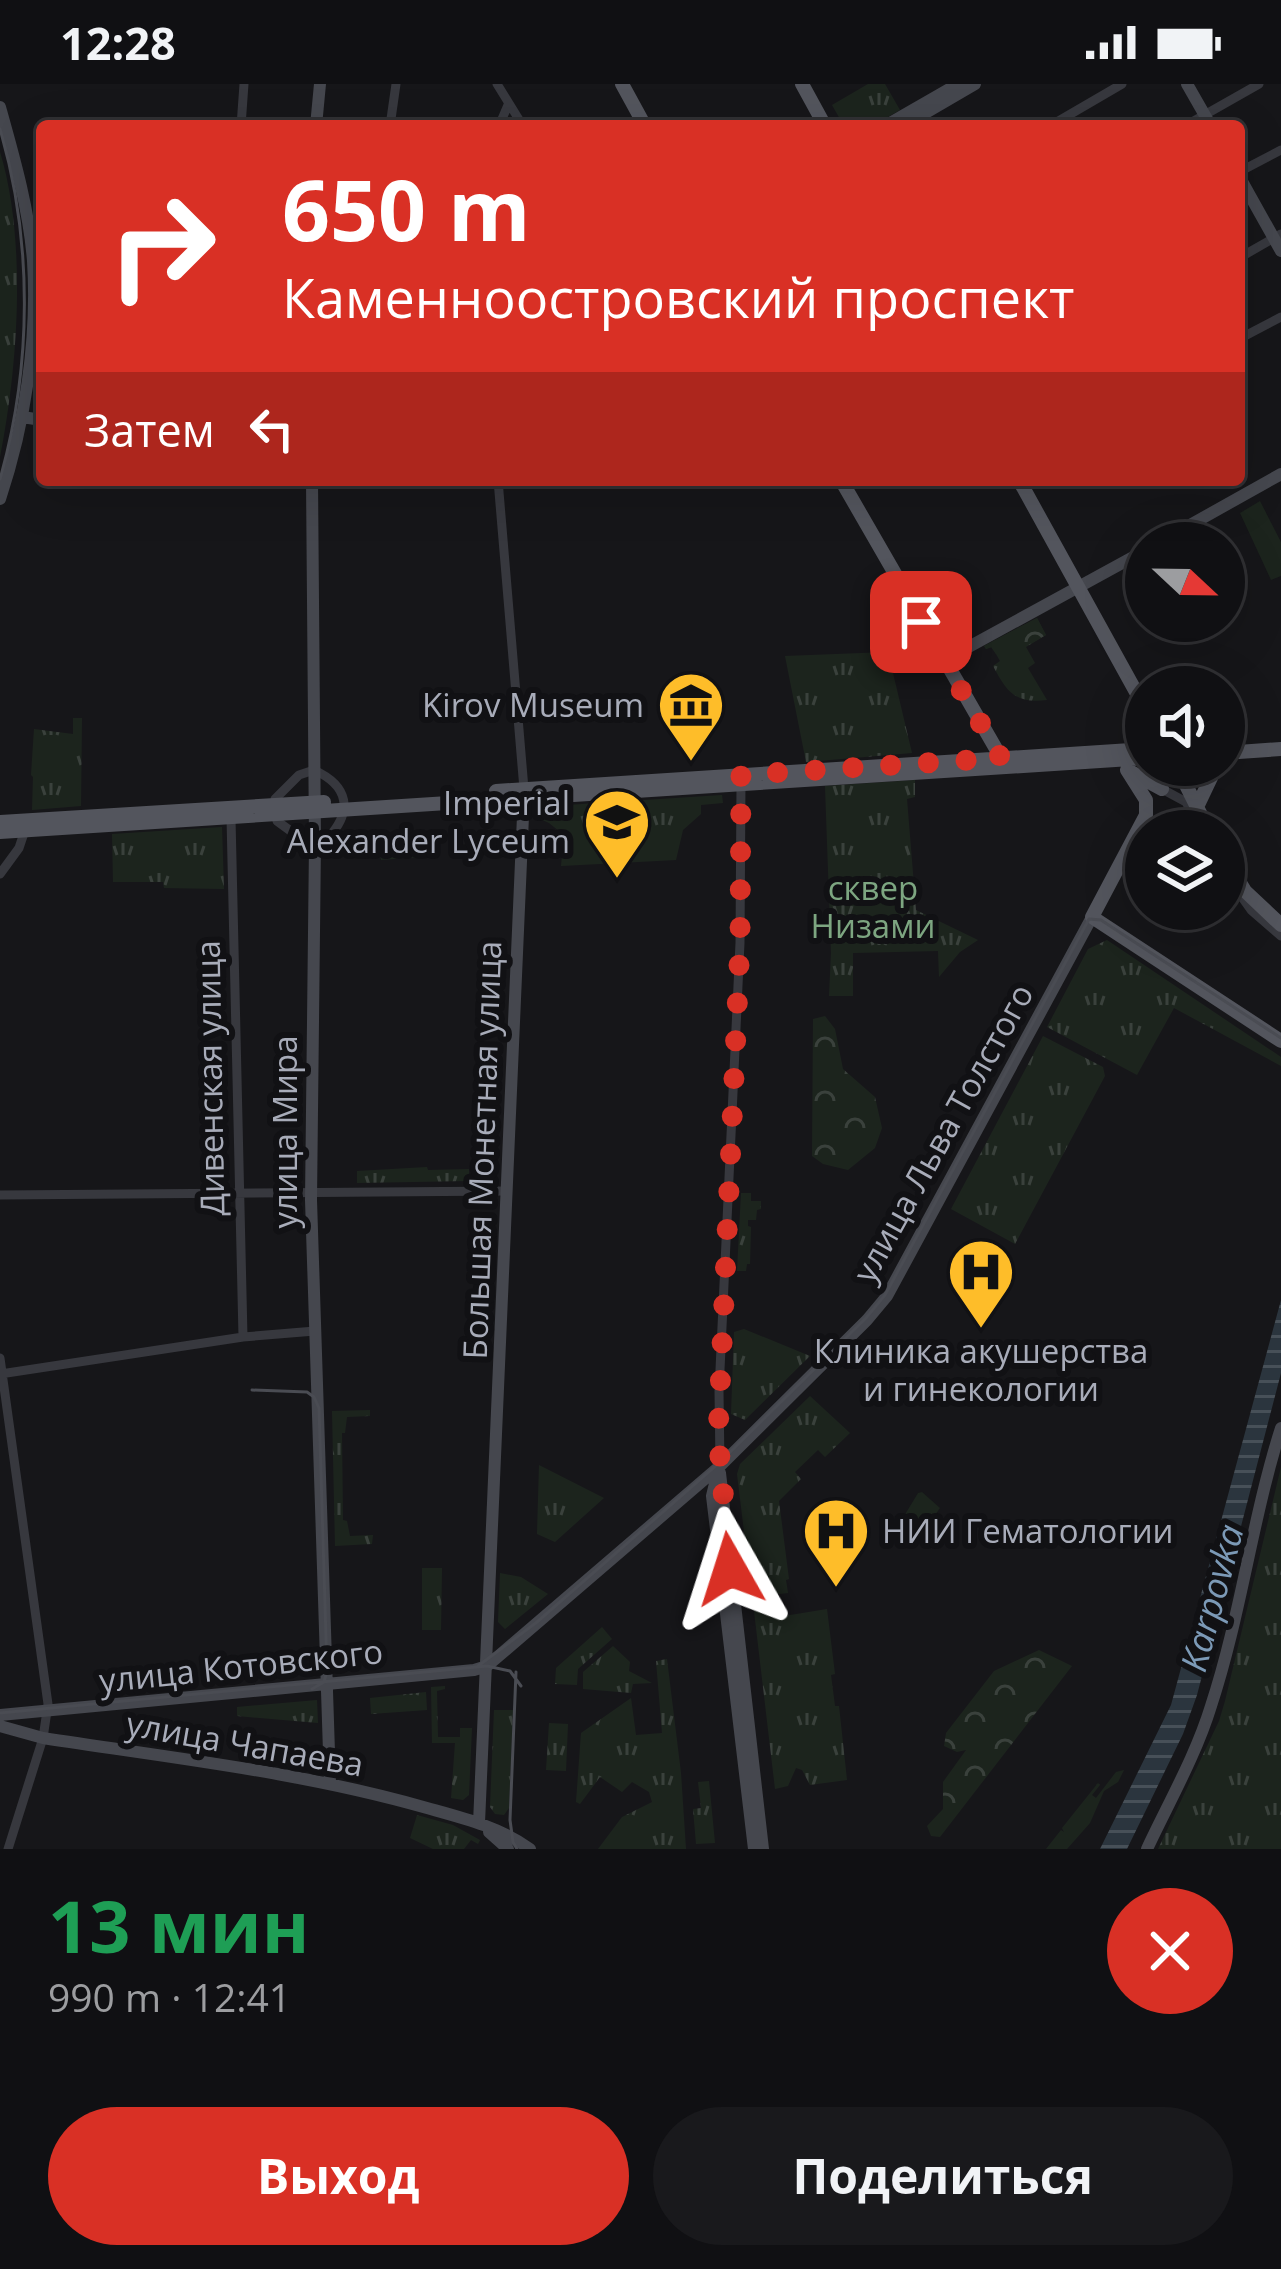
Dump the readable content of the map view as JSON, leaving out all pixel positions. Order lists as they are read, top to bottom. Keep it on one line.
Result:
{"streets":{"main road":["улица Льва Толстого"],"street":["Дивенская улица","улица Мира","Большая Монетная улица","улица Котовского","улица Чапаева"]},"crossings":[["улица Мира","улица Котовского"],["улица Мира","улица Чапаева"],["улица Льва Толстого","Большая Монетная улица"],["улица Льва Толстого","улица Котовского"],["Большая Монетная улица","улица Котовского"],["Большая Монетная улица","улица Чапаева"]],"water":["Karpovka"],"parks":["сквер Низами"],"places":{"museum":["Kirov Museum"],"school or university":["Imperial Alexander Lyceum"],"hospital":["Клиника акушерства и гинекологии","НИИ Гематологии"]},"north":"right","page":{"status":"12:28","turn":["650 m","Каменноостровский проспект"],"then":"Затем","heading":["13 мин","990 m · 12:41"],"buttons":["Выход","Поделиться"]}}
